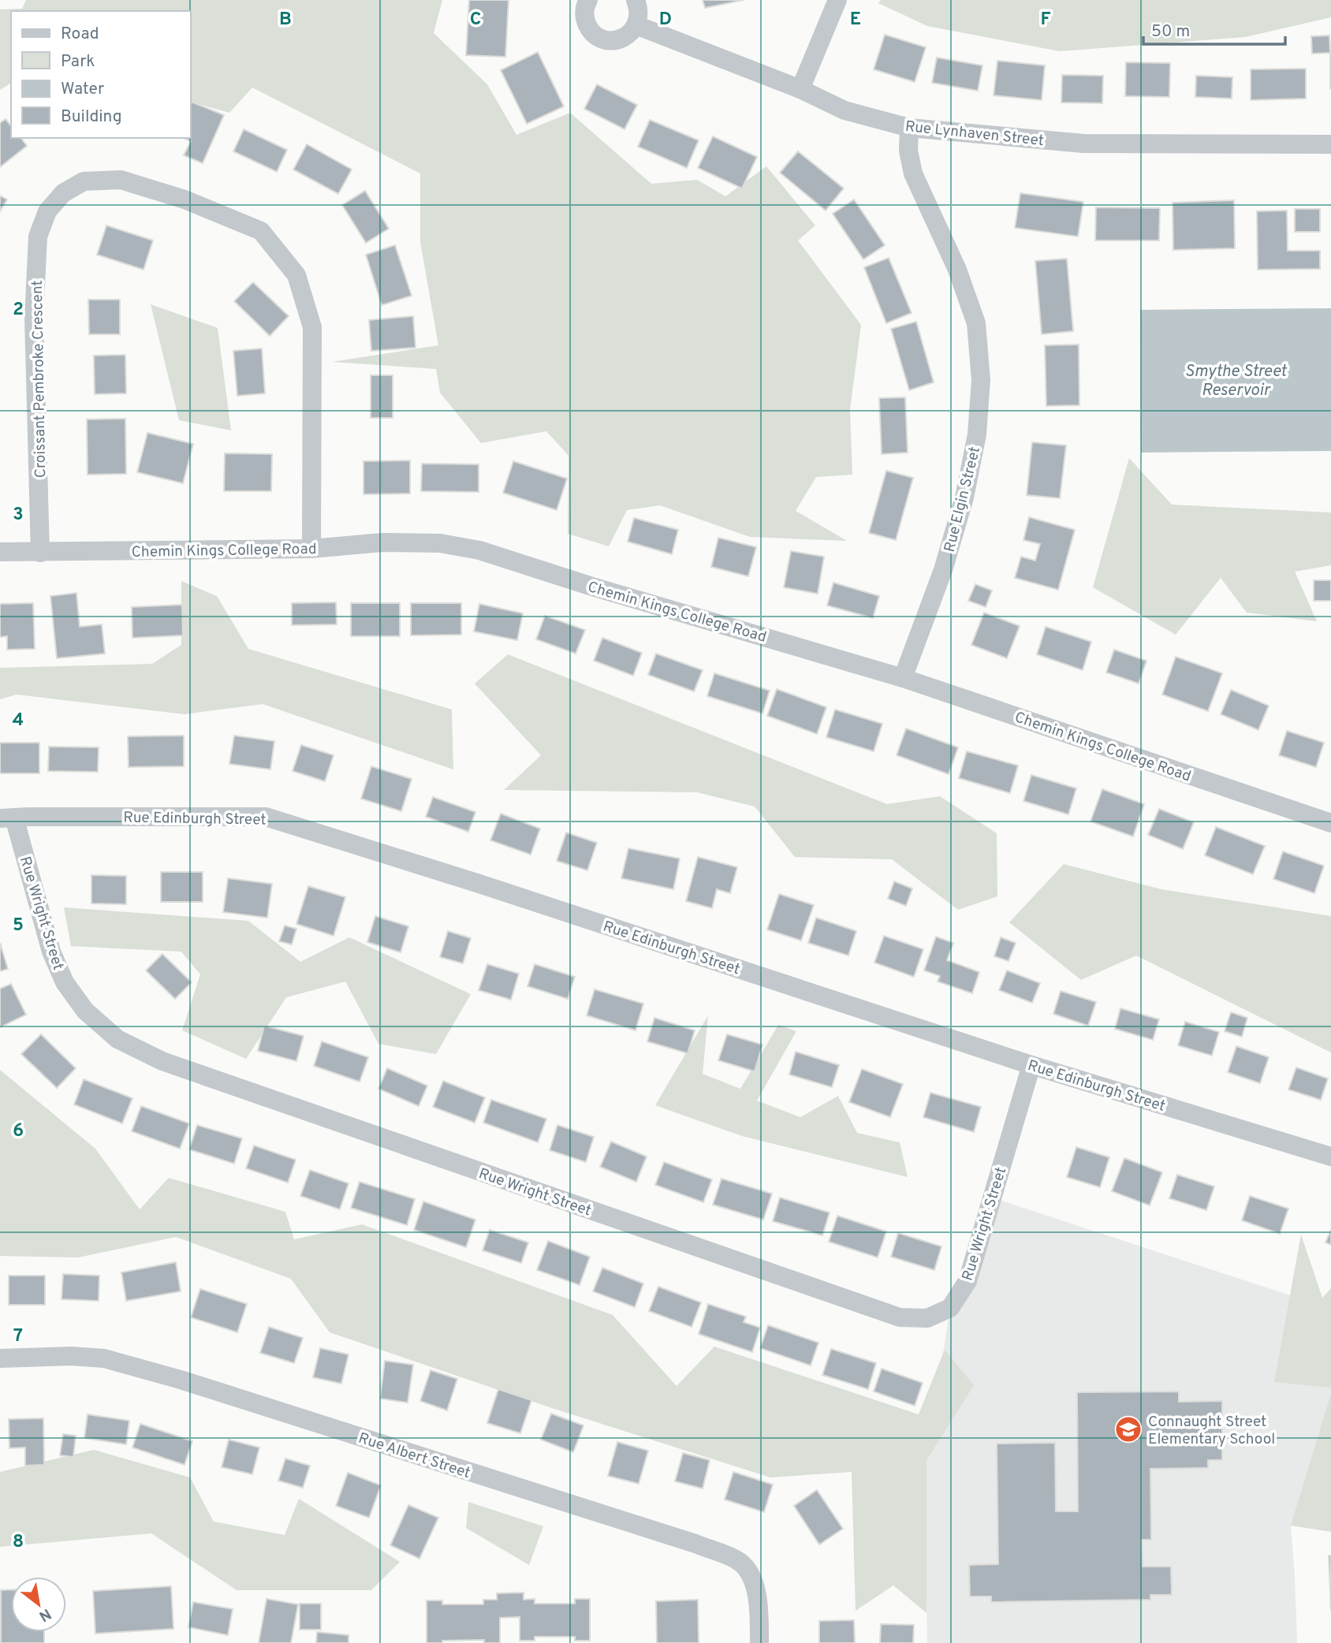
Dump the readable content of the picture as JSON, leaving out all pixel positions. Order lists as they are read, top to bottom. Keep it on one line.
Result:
{"streets":{"street":["Rue Lynhaven Street","Croissant Pembroke Crescent","Rue Elgin Street","Chemin Kings College Road","Rue Edinburgh Street","Rue Wright Street","Rue Albert Street"]},"crossings":[["Rue Lynhaven Street","Rue Elgin Street"],["Croissant Pembroke Crescent","Chemin Kings College Road"],["Rue Elgin Street","Chemin Kings College Road"],["Rue Edinburgh Street","Rue Wright Street"]],"water":["Smythe Street Reservoir"],"places":{"school or university":["Connaught Street Elementary School"]},"legend":["Road","Park","Water","Building"],"scale_bar":"50 m","north":"bottom right","grid":{"columns":["B","C","D","E","F"],"rows":["2","3","4","5","6","7","8"]}}
